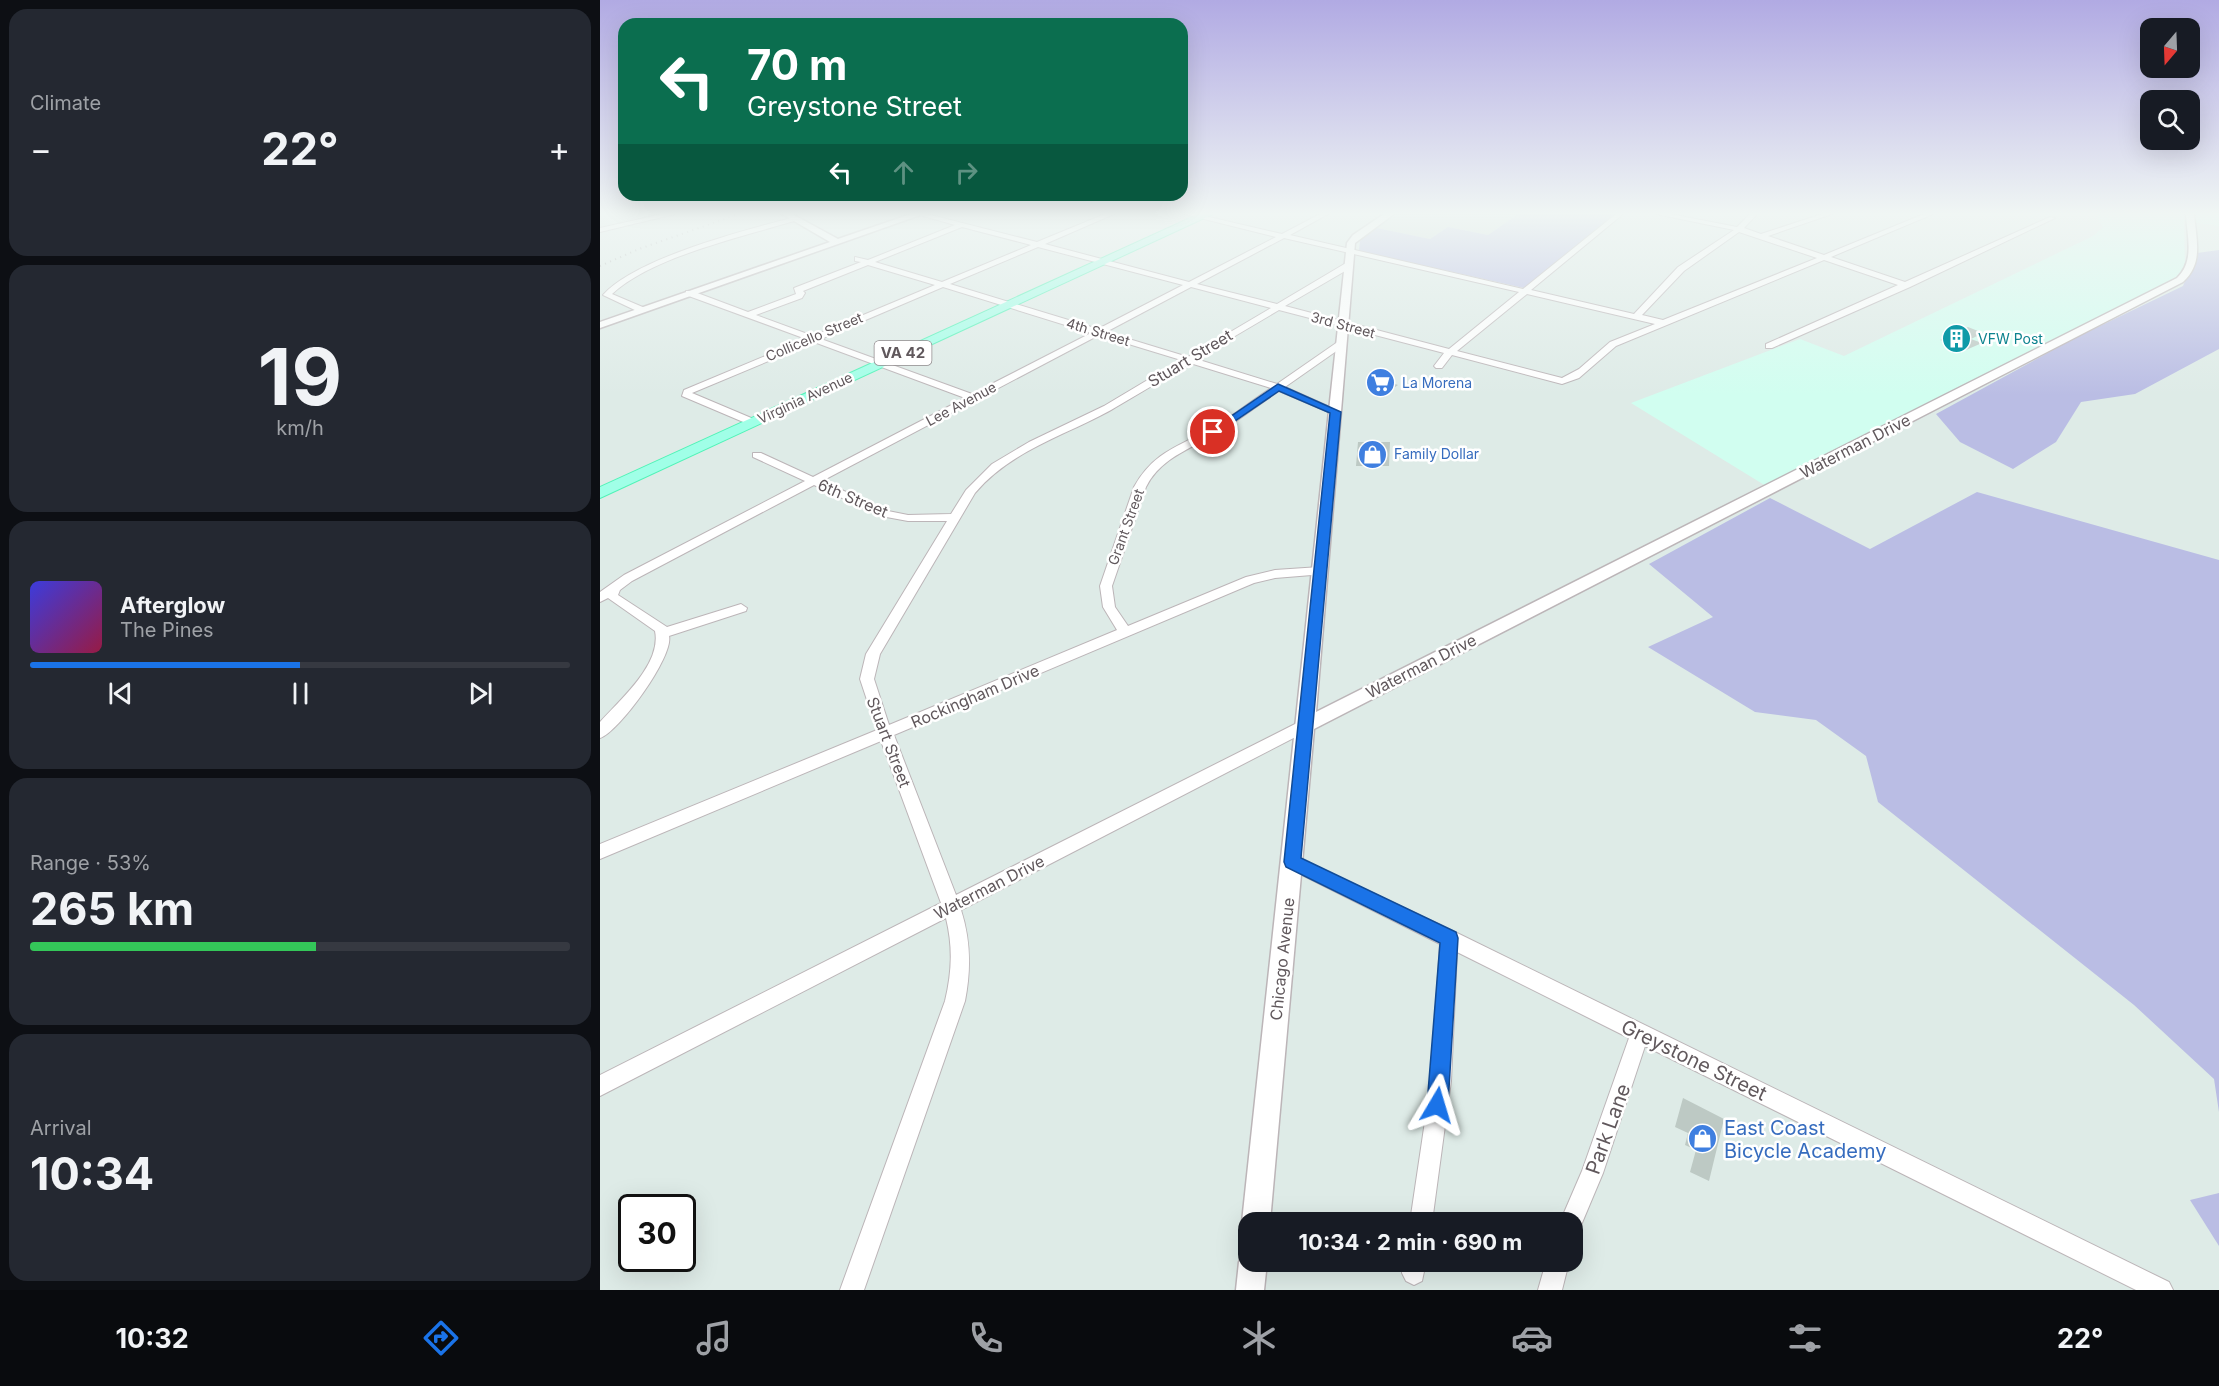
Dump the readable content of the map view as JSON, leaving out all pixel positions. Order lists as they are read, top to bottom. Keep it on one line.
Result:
{"streets":{"main road":["VA 42","Virginia Avenue"],"street":["3rd Street","4th Street","Collicello Street","Stuart Street","Lee Avenue","Waterman Drive","6th Street","Grant Street","Rockingham Drive","Chicago Avenue","Greystone Street","Park Lane"]},"crossings":[["3rd Street","Stuart Street"],["3rd Street","Lee Avenue"],["3rd Street","Chicago Avenue"],["4th Street","Collicello Street"],["4th Street","Stuart Street"],["4th Street","Virginia Avenue"],["4th Street","Lee Avenue"],["4th Street","Grant Street"],["4th Street","Chicago Avenue"],["Collicello Street","Virginia Avenue"],["Stuart Street","Waterman Drive"],["Stuart Street","6th Street"],["Stuart Street","Rockingham Drive"],["Lee Avenue","6th Street"],["Waterman Drive","Chicago Avenue"],["Grant Street","Rockingham Drive"],["Grant Street","Chicago Avenue"],["Rockingham Drive","Chicago Avenue"],["Chicago Avenue","Greystone Street"],["Greystone Street","Park Lane"]],"places":{"building":["VFW Post"],"supermarket":["La Morena"],"shop":["Family Dollar","East Coast Bicycle Academy"]},"north":"bottom","page":{"tile":["Climate",["19","km/h"],["Range · 53%","265 km"],["Arrival","10:34"]],"turn":["70 m","Greystone Street"],"heat":["−","22°","+"],"song":["Afterglow","The Pines"],"limit":"30","trip":"10:34 · 2 min · 690 m","tabs":["10:32","22°"]}}
